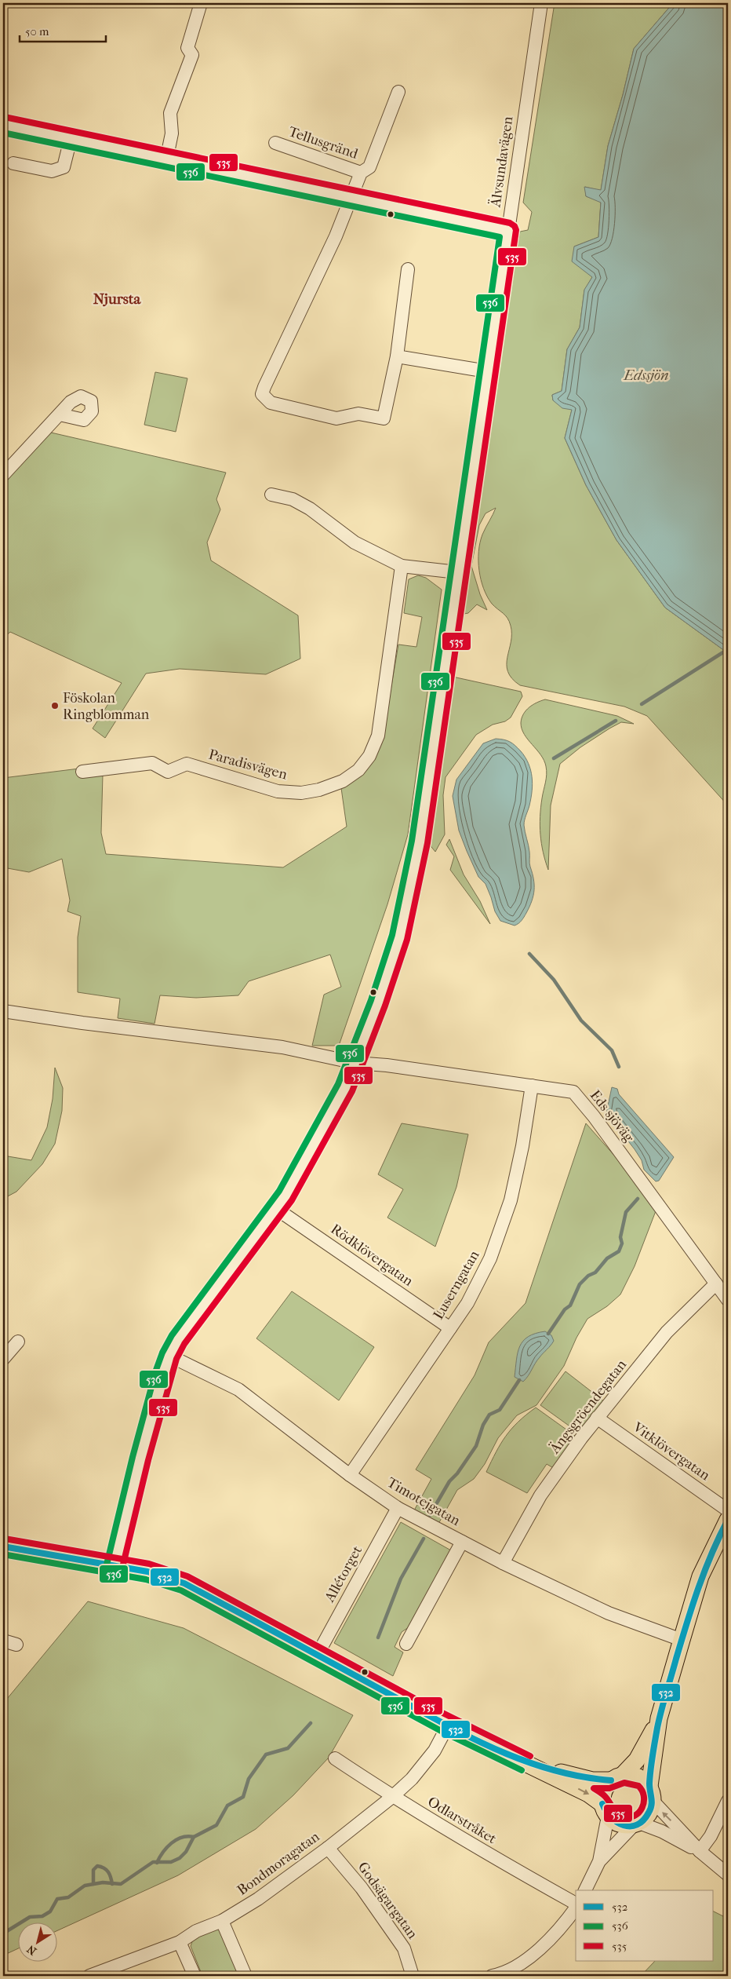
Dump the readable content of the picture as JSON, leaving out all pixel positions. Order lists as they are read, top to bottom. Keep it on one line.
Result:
{"streets":{"street":["Tellusgränd","Älvsundavägen","Paradisvägen","Eds sjöväg","Rödklövergatan","Luserngatan","Ängsgröendegatan","Vitklövergatan","Timotejgatan","Allétorget","Odlarstråket","Bondmoragatan","Godsägargatan"]},"crossings":[["Älvsundavägen","Eds sjöväg"],["Älvsundavägen","Rödklövergatan"],["Älvsundavägen","Timotejgatan"],["Eds sjöväg","Luserngatan"],["Eds sjöväg","Ängsgröendegatan"],["Rödklövergatan","Luserngatan"],["Luserngatan","Timotejgatan"],["Ängsgröendegatan","Vitklövergatan"],["Ängsgröendegatan","Timotejgatan"],["Timotejgatan","Allétorget"],["Odlarstråket","Bondmoragatan"],["Bondmoragatan","Godsägargatan"]],"districts":["Njursta"],"water":["Edssjön"],"places":["Föskolan Ringblomman"],"lines":["transit line 535","transit line 536","transit line 532"],"legend":["532","536","535"],"scale_bar":"50 m","north":"bottom left"}
